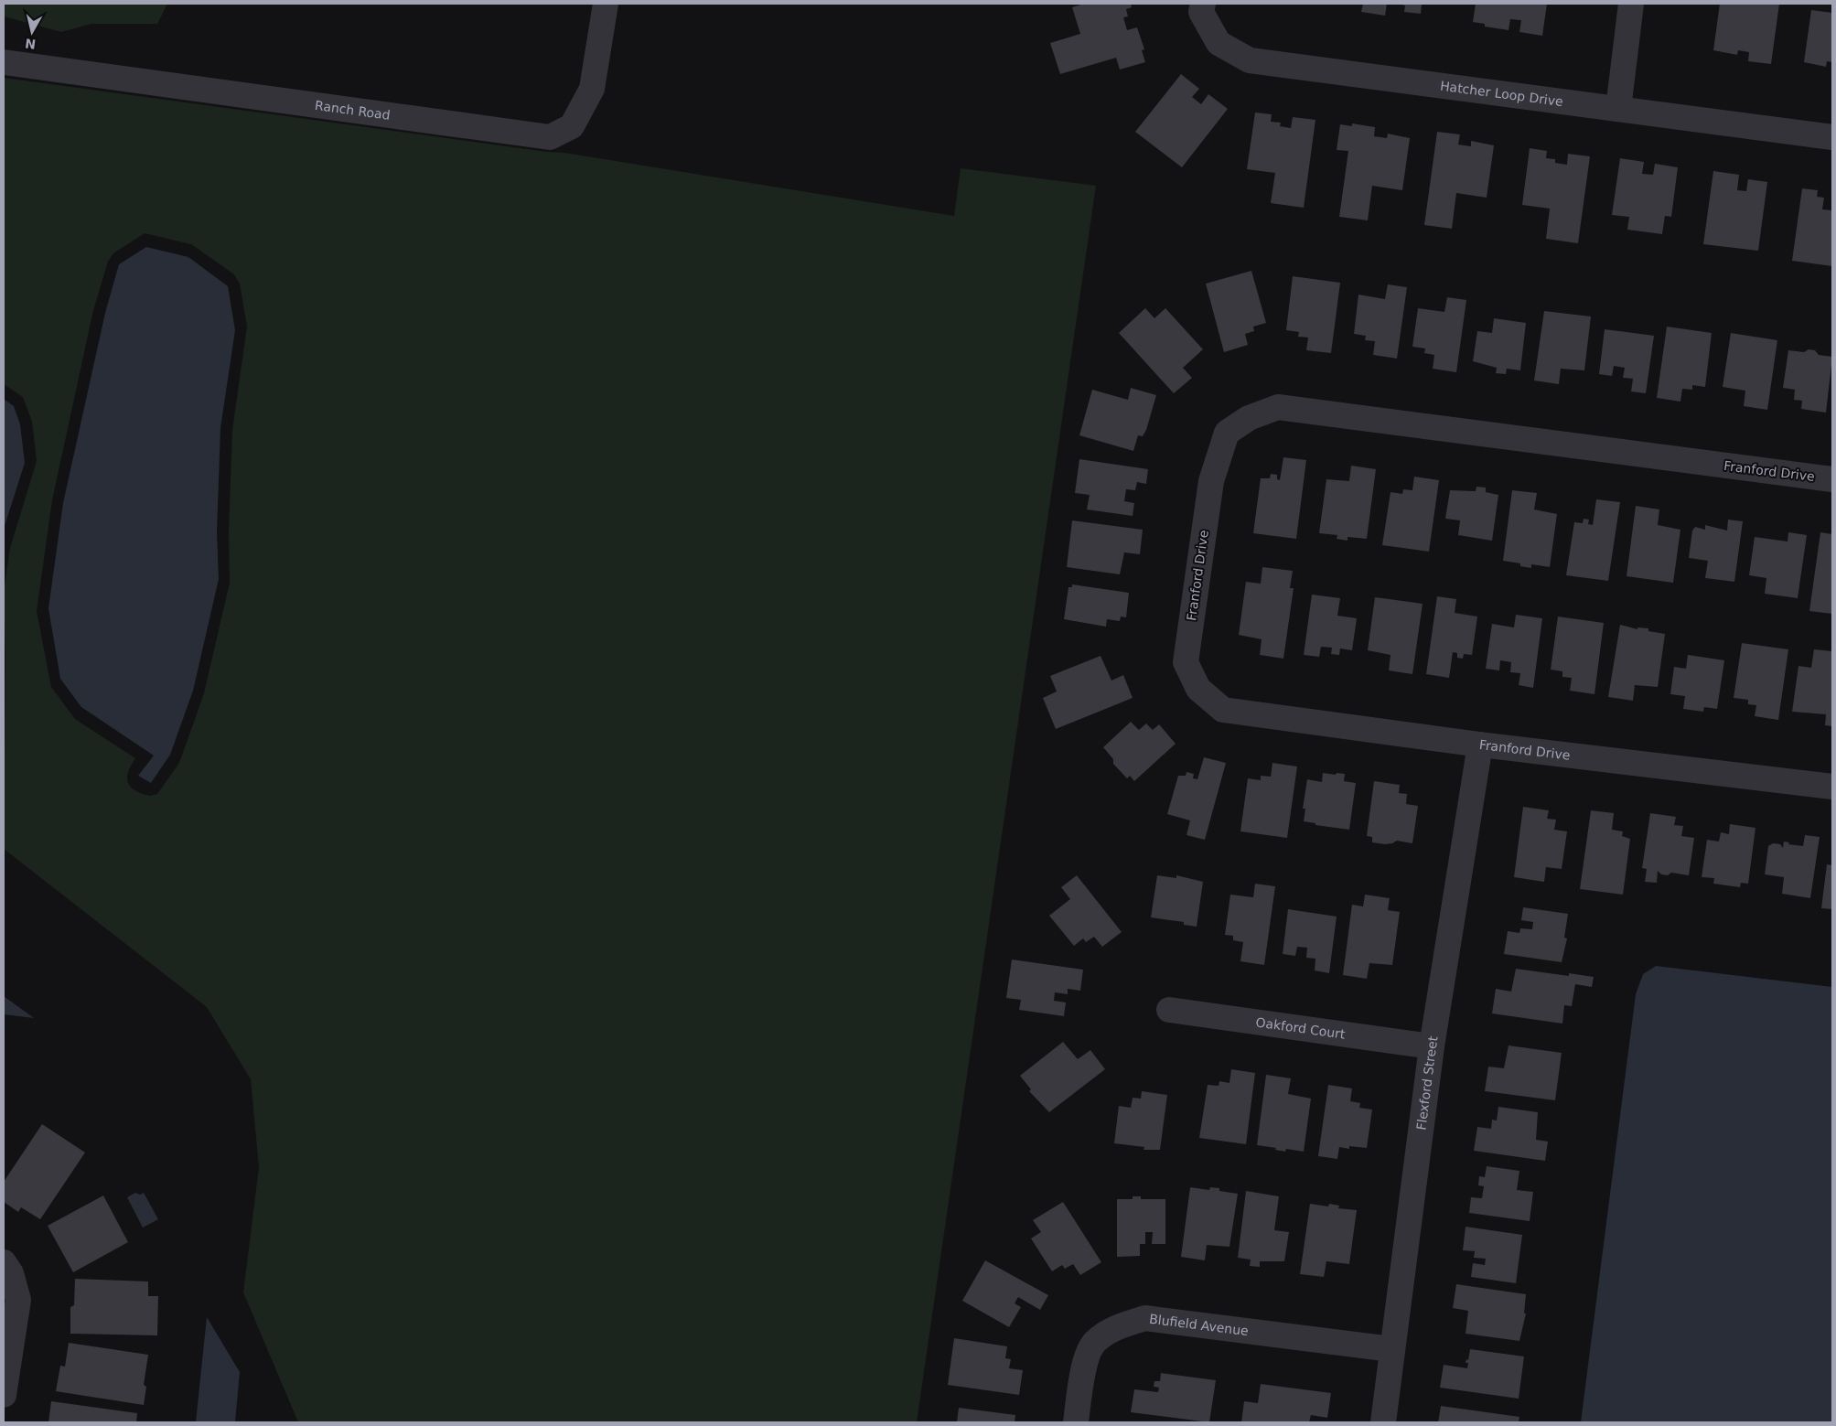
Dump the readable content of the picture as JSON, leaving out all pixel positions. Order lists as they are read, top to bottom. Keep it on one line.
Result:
{"streets":{"street":["Hatcher Loop Drive","Ranch Road","Franford Drive","Oakford Court","Flexford Street","Blufield Avenue"]},"crossings":[["Franford Drive","Flexford Street"],["Oakford Court","Flexford Street"],["Flexford Street","Blufield Avenue"]],"north":"bottom"}
